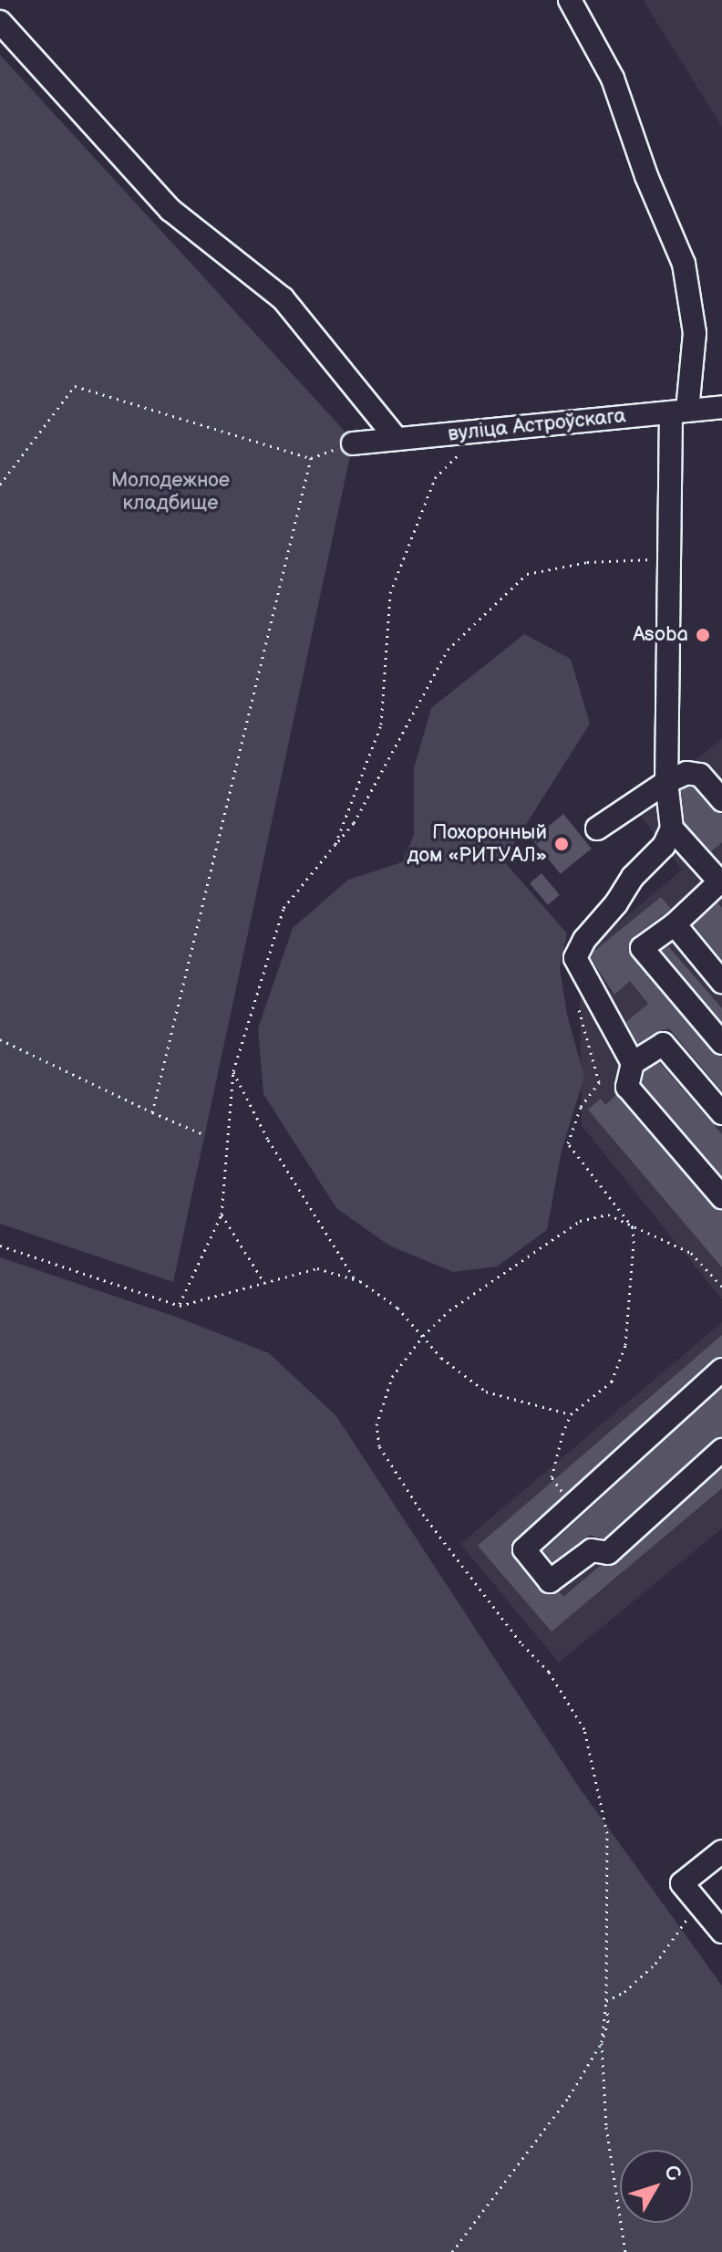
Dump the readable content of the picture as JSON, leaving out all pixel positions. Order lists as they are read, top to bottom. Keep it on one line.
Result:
{"streets":{"street":["вуліца Астроўскага"]},"parks":["Молодежное кладбище"],"places":["Asoba","Похоронный дом «РИТУАЛ»"],"north":"top right"}
